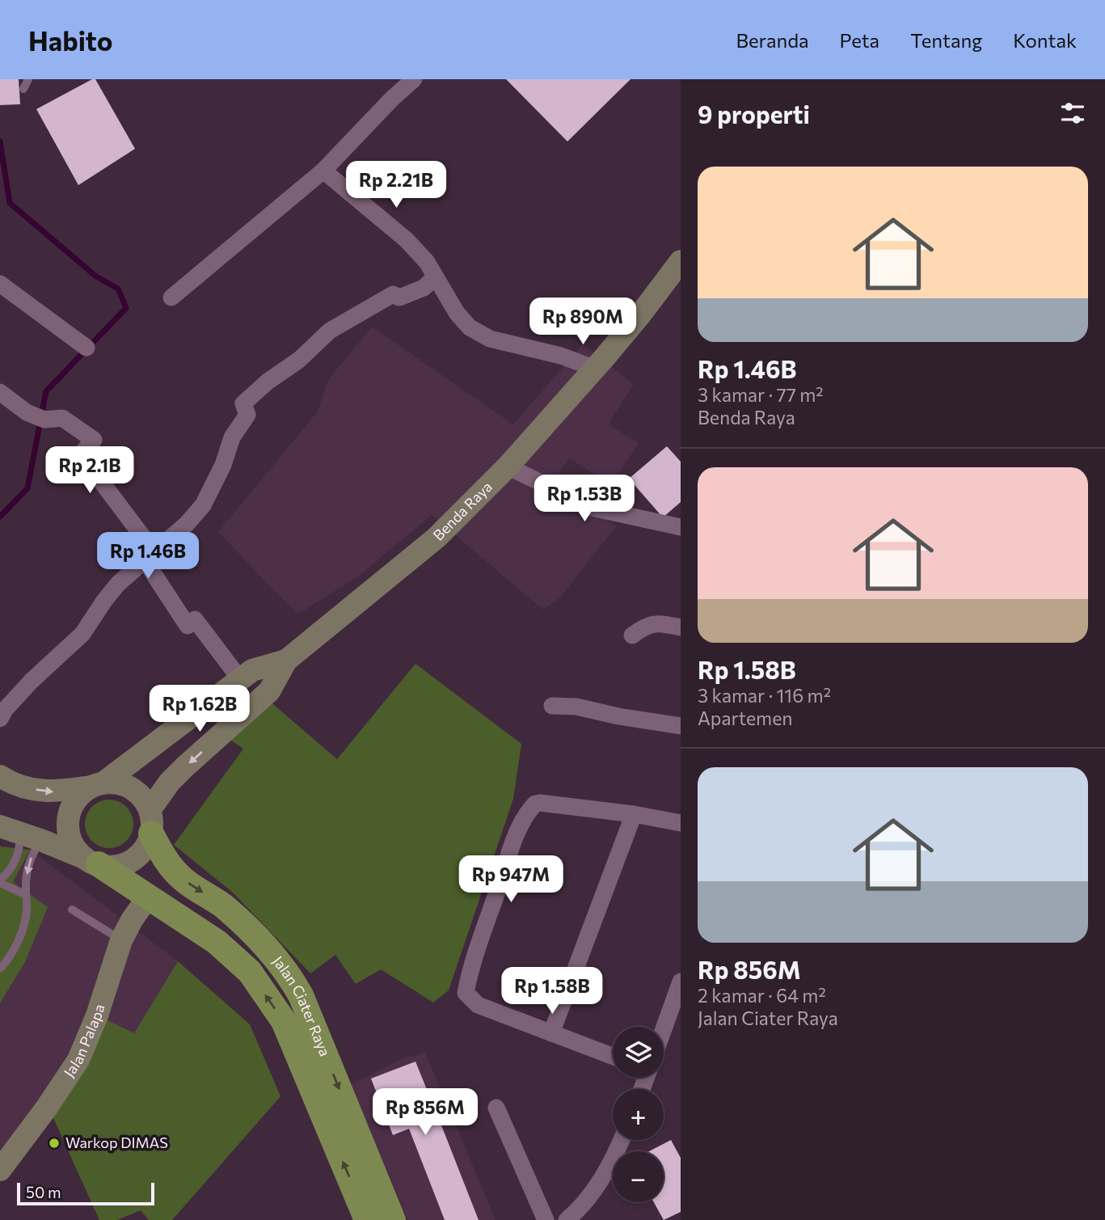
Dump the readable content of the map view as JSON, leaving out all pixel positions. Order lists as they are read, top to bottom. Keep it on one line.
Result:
{"streets":{"main road":["Jalan Ciater Raya"],"street":["Benda Raya","Jalan Palapa"]},"crossings":[["Benda Raya","Jalan Ciater Raya"],["Jalan Ciater Raya","Jalan Palapa"]],"places":["Warkop DIMAS"],"scale_bar":"50 m","page":{"header":"Habito","nav":["Beranda","Peta","Tentang","Kontak"],"heading":"9 properti","list":[{"name":"Rp 1.46B","note":"3 kamar · 77 m² · Benda Raya"},{"name":"Rp 1.58B","note":"3 kamar · 116 m² · Apartemen"},{"name":"Rp 856M","note":"2 kamar · 64 m² · Jalan Ciater Raya"}],"price":["Rp 2.21B","Rp 890M","Rp 2.1B","Rp 1.53B","Rp 1.46B","Rp 1.62B","Rp 947M","Rp 1.58B","Rp 856M"],"map_buttons":["+","−"],"scale":"50 m"}}
